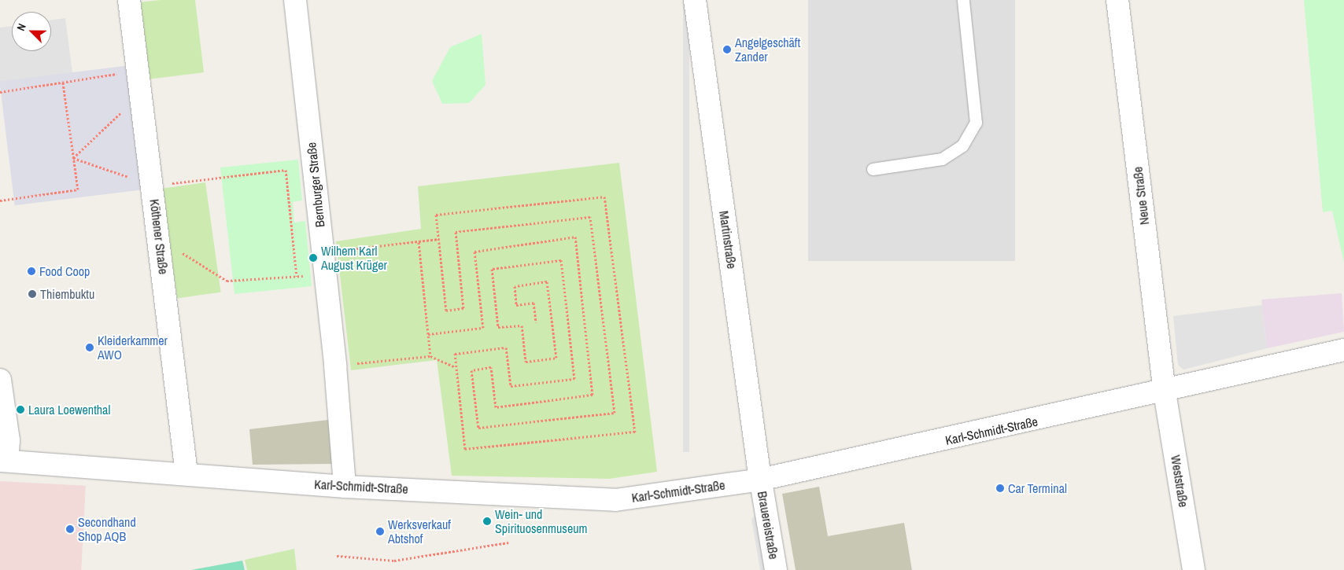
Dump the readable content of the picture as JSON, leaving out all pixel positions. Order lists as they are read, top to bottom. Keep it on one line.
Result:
{"streets":{"street":["Bernburger Straße","Neue Straße","Köthener Straße","Martinstraße","Karl-Schmidt-Straße","Weststraße","Brauereistraße"]},"crossings":[["Bernburger Straße","Karl-Schmidt-Straße"],["Neue Straße","Karl-Schmidt-Straße"],["Neue Straße","Weststraße"],["Köthener Straße","Karl-Schmidt-Straße"],["Martinstraße","Karl-Schmidt-Straße"],["Martinstraße","Brauereistraße"],["Karl-Schmidt-Straße","Weststraße"],["Karl-Schmidt-Straße","Brauereistraße"]],"places":["Angelgeschäft Zander","Wilhem Karl August Krüger","Food Coop","Thiembuktu","Kleiderkammer AWO","Laura Loewenthal","Car Terminal","Wein- und Spirituosenmuseum","Secondhand Shop AQB","Werksverkauf Abtshof"],"north":"top left"}
